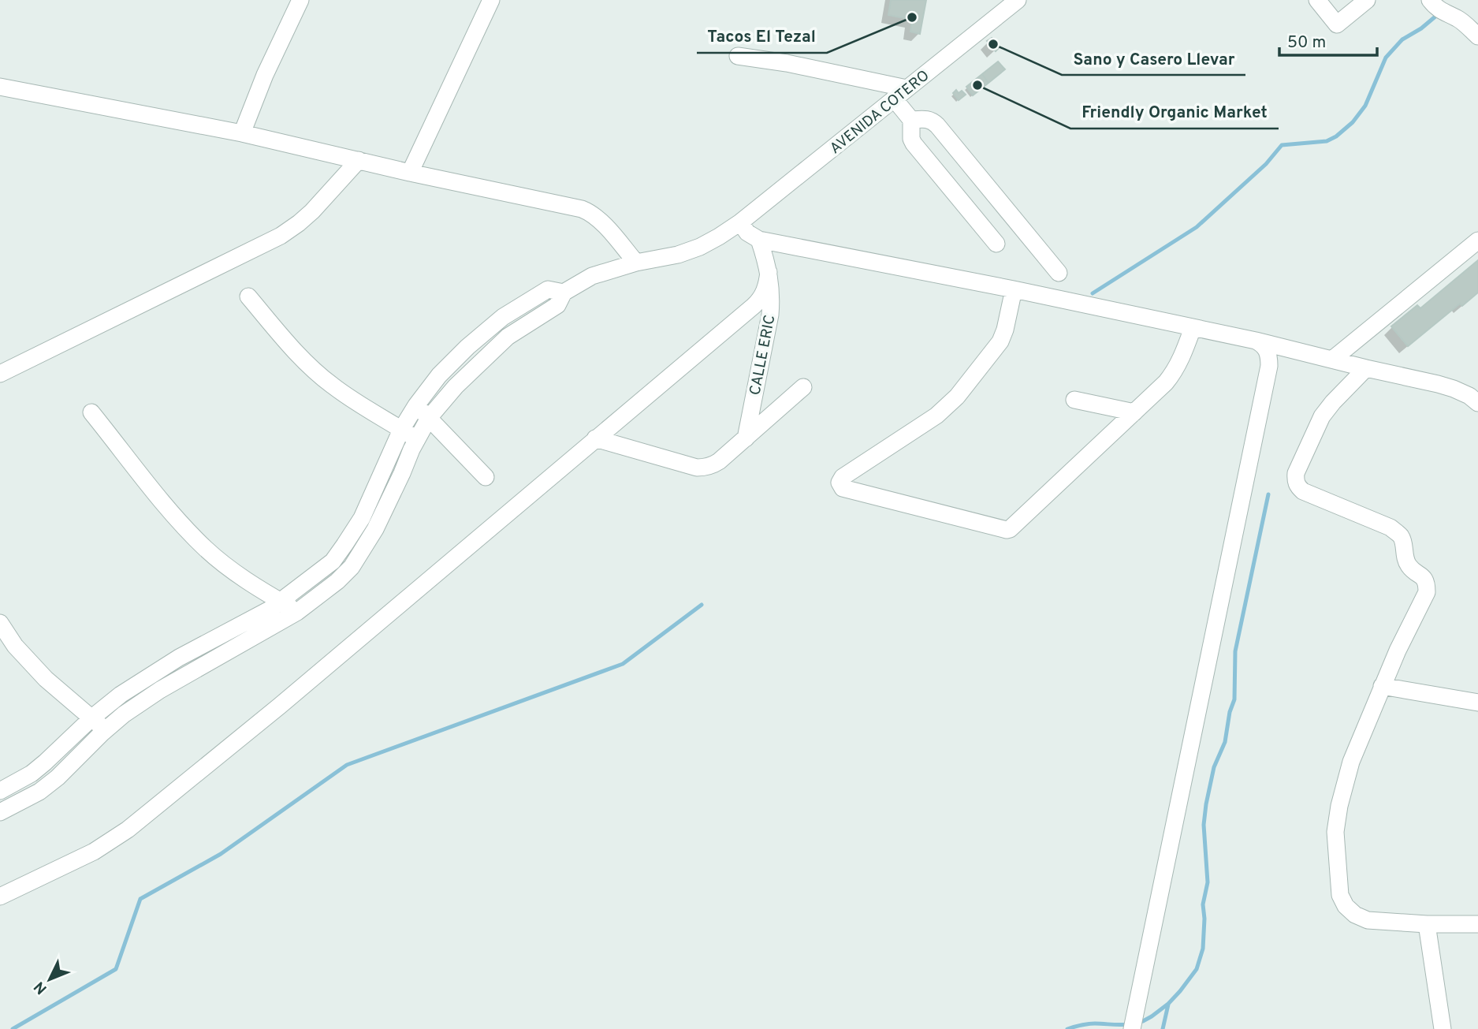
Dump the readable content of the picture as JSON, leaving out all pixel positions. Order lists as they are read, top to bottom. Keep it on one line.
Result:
{"streets":{"street":["AVENIDA COTERO","CALLE ERIC"]},"places":["Tacos El Tezal","Sano y Casero Llevar","Friendly Organic Market"],"scale_bar":"50 m","north":"bottom left"}
